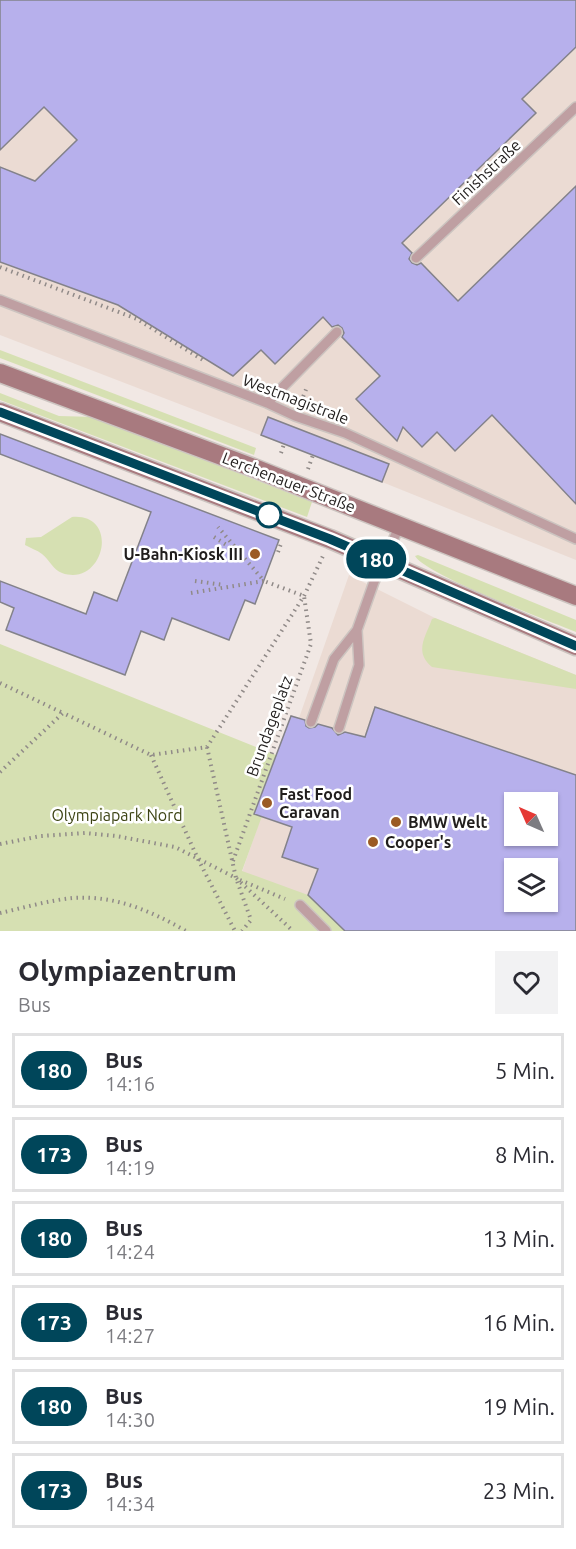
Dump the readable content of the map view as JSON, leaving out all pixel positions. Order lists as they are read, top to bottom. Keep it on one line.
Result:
{"streets":{"main road":["Lerchenauer Straße"],"lane":["Finishstraße","Westmagistrale"],"path":["Brundageplatz"]},"parks":["Olympiapark Nord"],"places":["U-Bahn-Kiosk III","Fast Food Caravan","BMW Welt","Cooper's"],"lines":["bus line 180"],"north":"top left","page":{"on_map":"180","heading":["Olympiazentrum","Bus"],"list":[{"mark":"180","name":"Bus","note":"14:16","value":"5 Min."},{"mark":"173","name":"Bus","note":"14:19","value":"8 Min."},{"mark":"180","name":"Bus","note":"14:24","value":"13 Min."},{"mark":"173","name":"Bus","note":"14:27","value":"16 Min."},{"mark":"180","name":"Bus","note":"14:30","value":"19 Min."},{"mark":"173","name":"Bus","note":"14:34","value":"23 Min."}]}}
